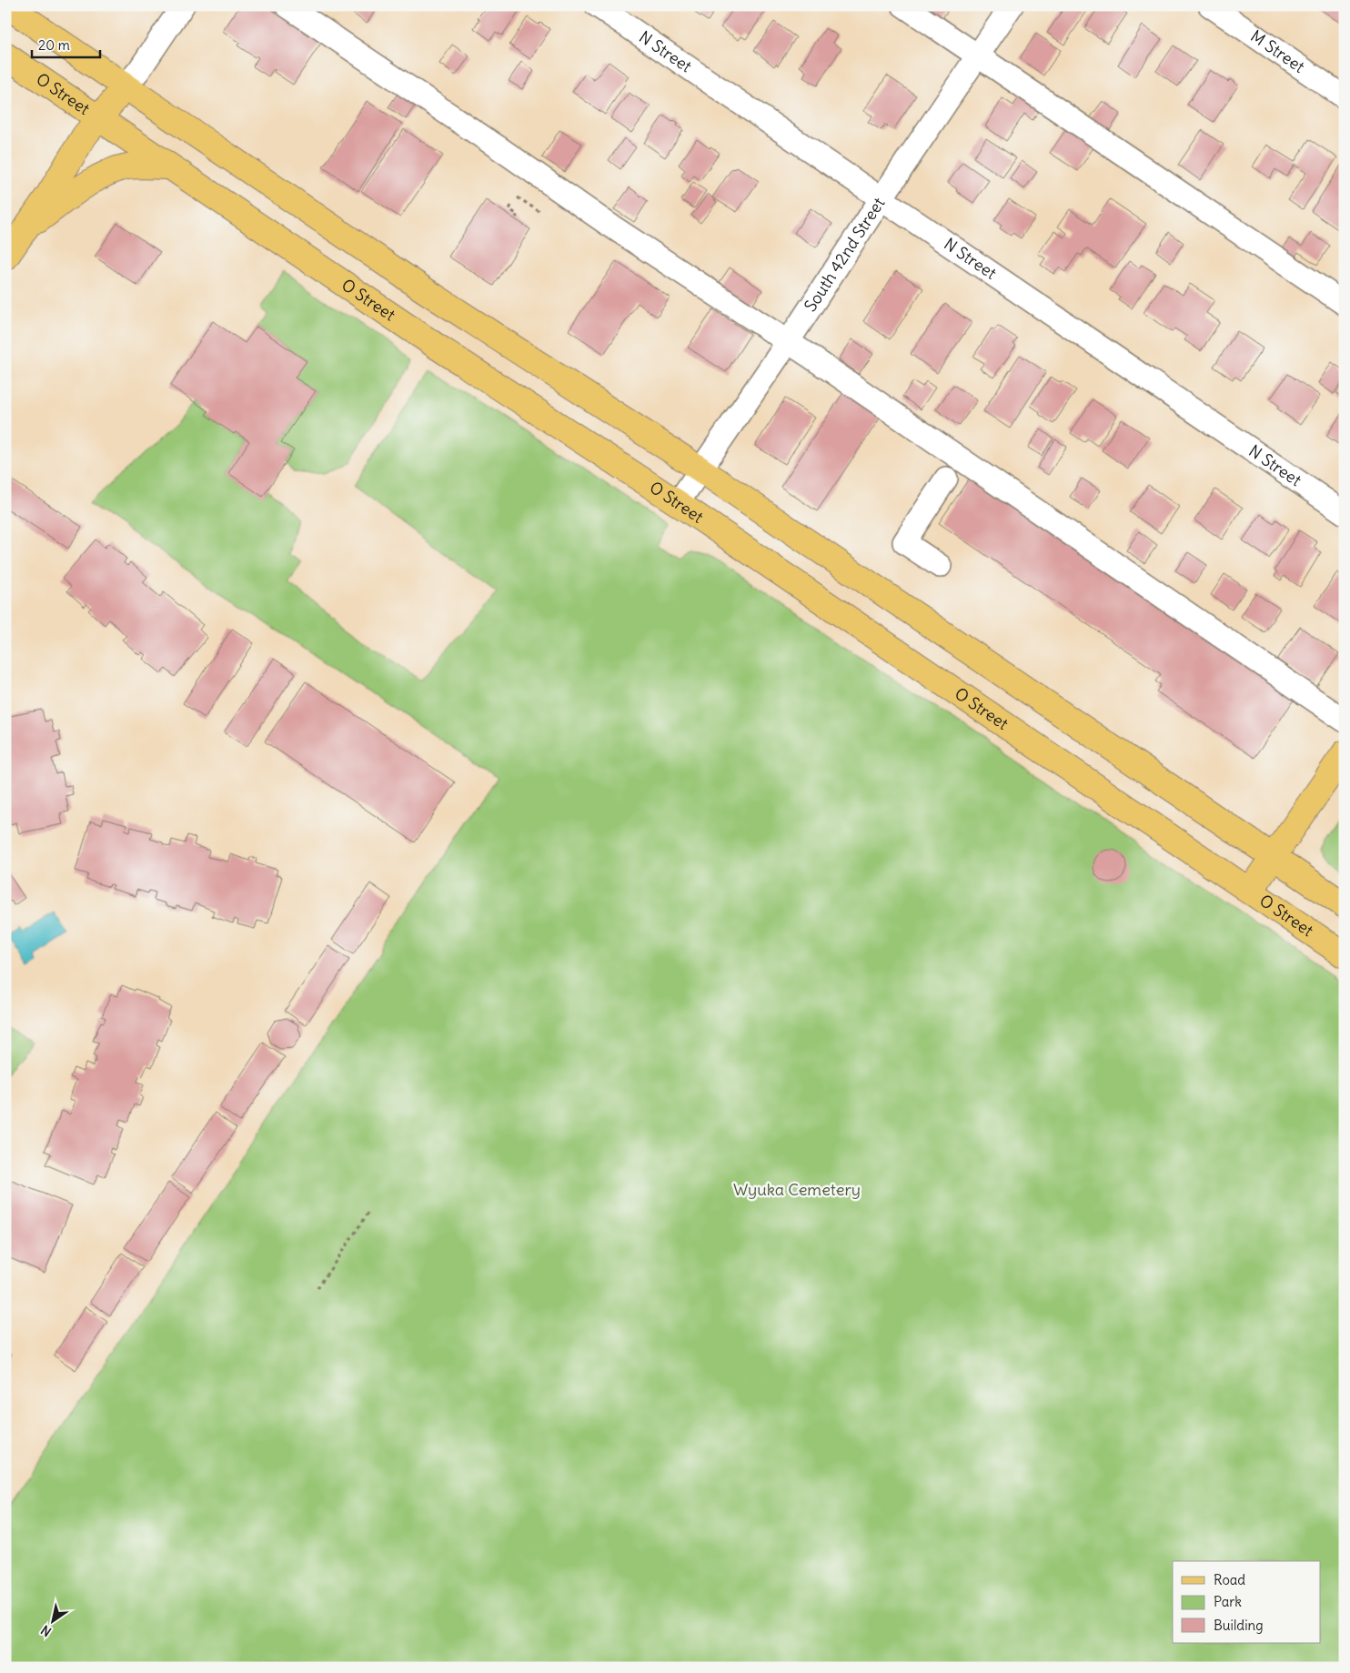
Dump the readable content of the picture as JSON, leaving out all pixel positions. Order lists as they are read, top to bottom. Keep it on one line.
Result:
{"streets":{"main road":["O Street"],"street":["M Street","N Street","South 42nd Street"]},"crossings":[["N Street","South 42nd Street"],["O Street","South 42nd Street"]],"parks":["Wyuka Cemetery"],"legend":["Road","Park","Building"],"scale_bar":"20 m","north":"bottom left"}
